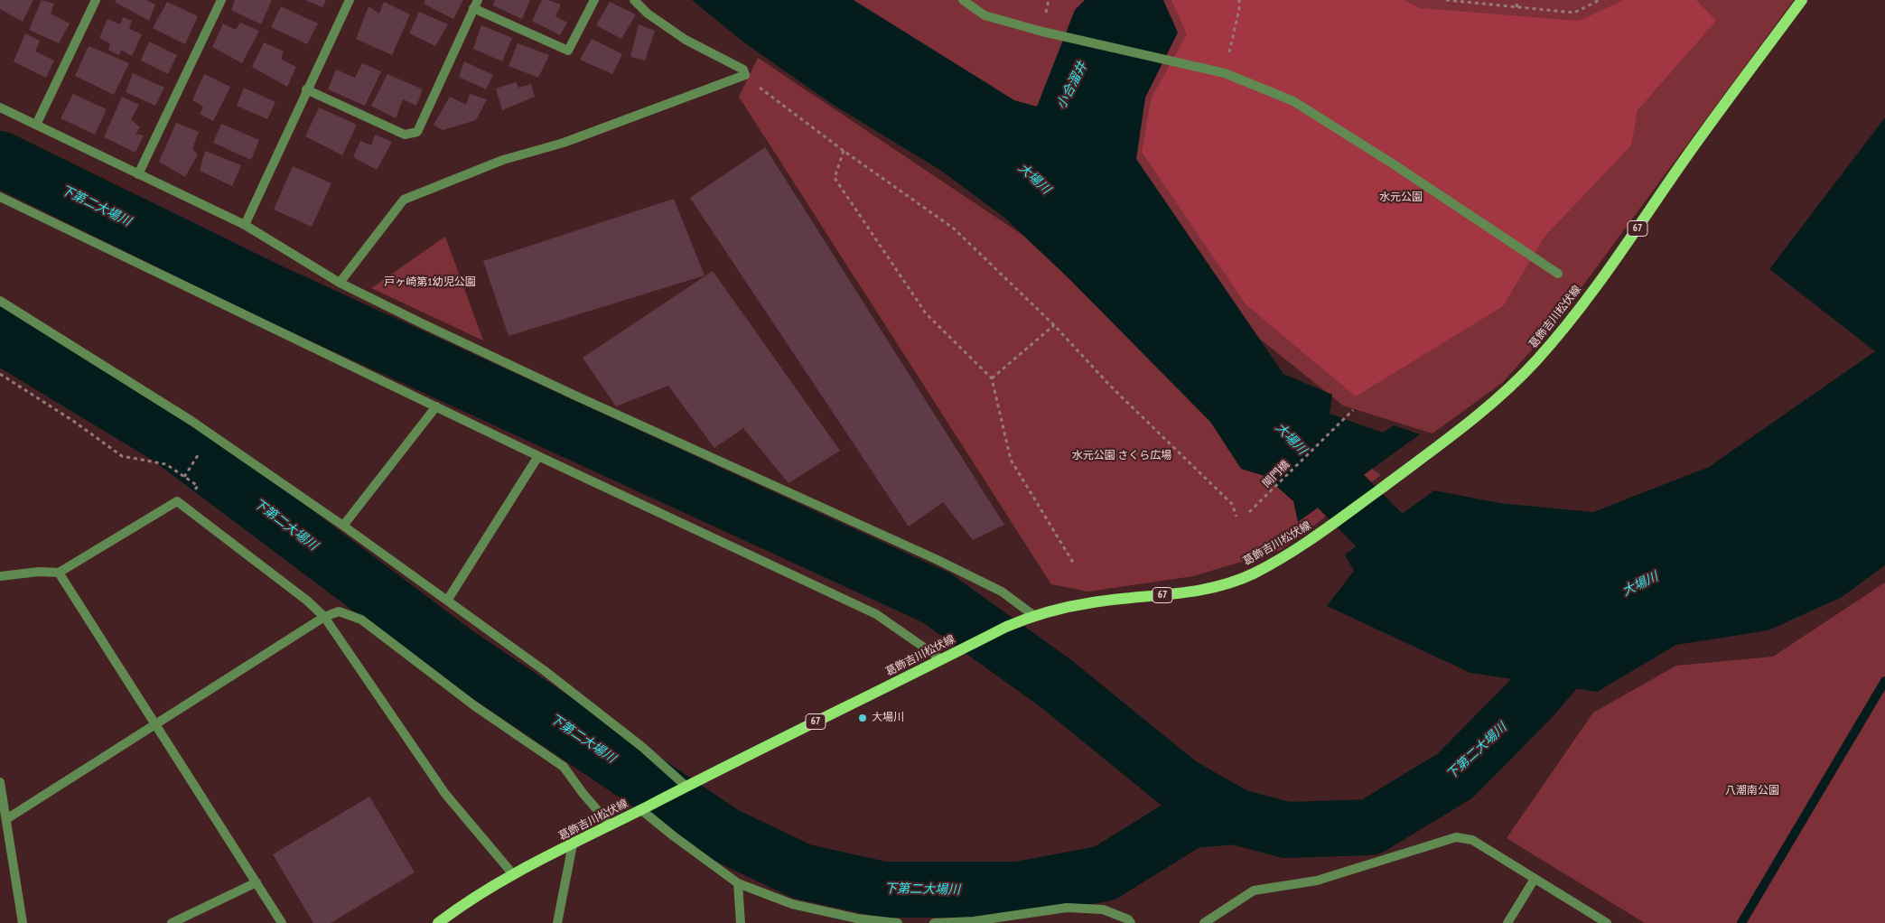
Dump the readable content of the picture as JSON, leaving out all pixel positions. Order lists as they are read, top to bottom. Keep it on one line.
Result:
{"streets":{"main road":["67","葛飾吉川松伏線"],"path":["閘門橋"]},"water":["小合溜井","大場川","下第二大場川"],"parks":["水元公園","戸ヶ崎第1幼児公園","水元公園 さくら広場","八潮南公園"],"places":["大場川"]}
